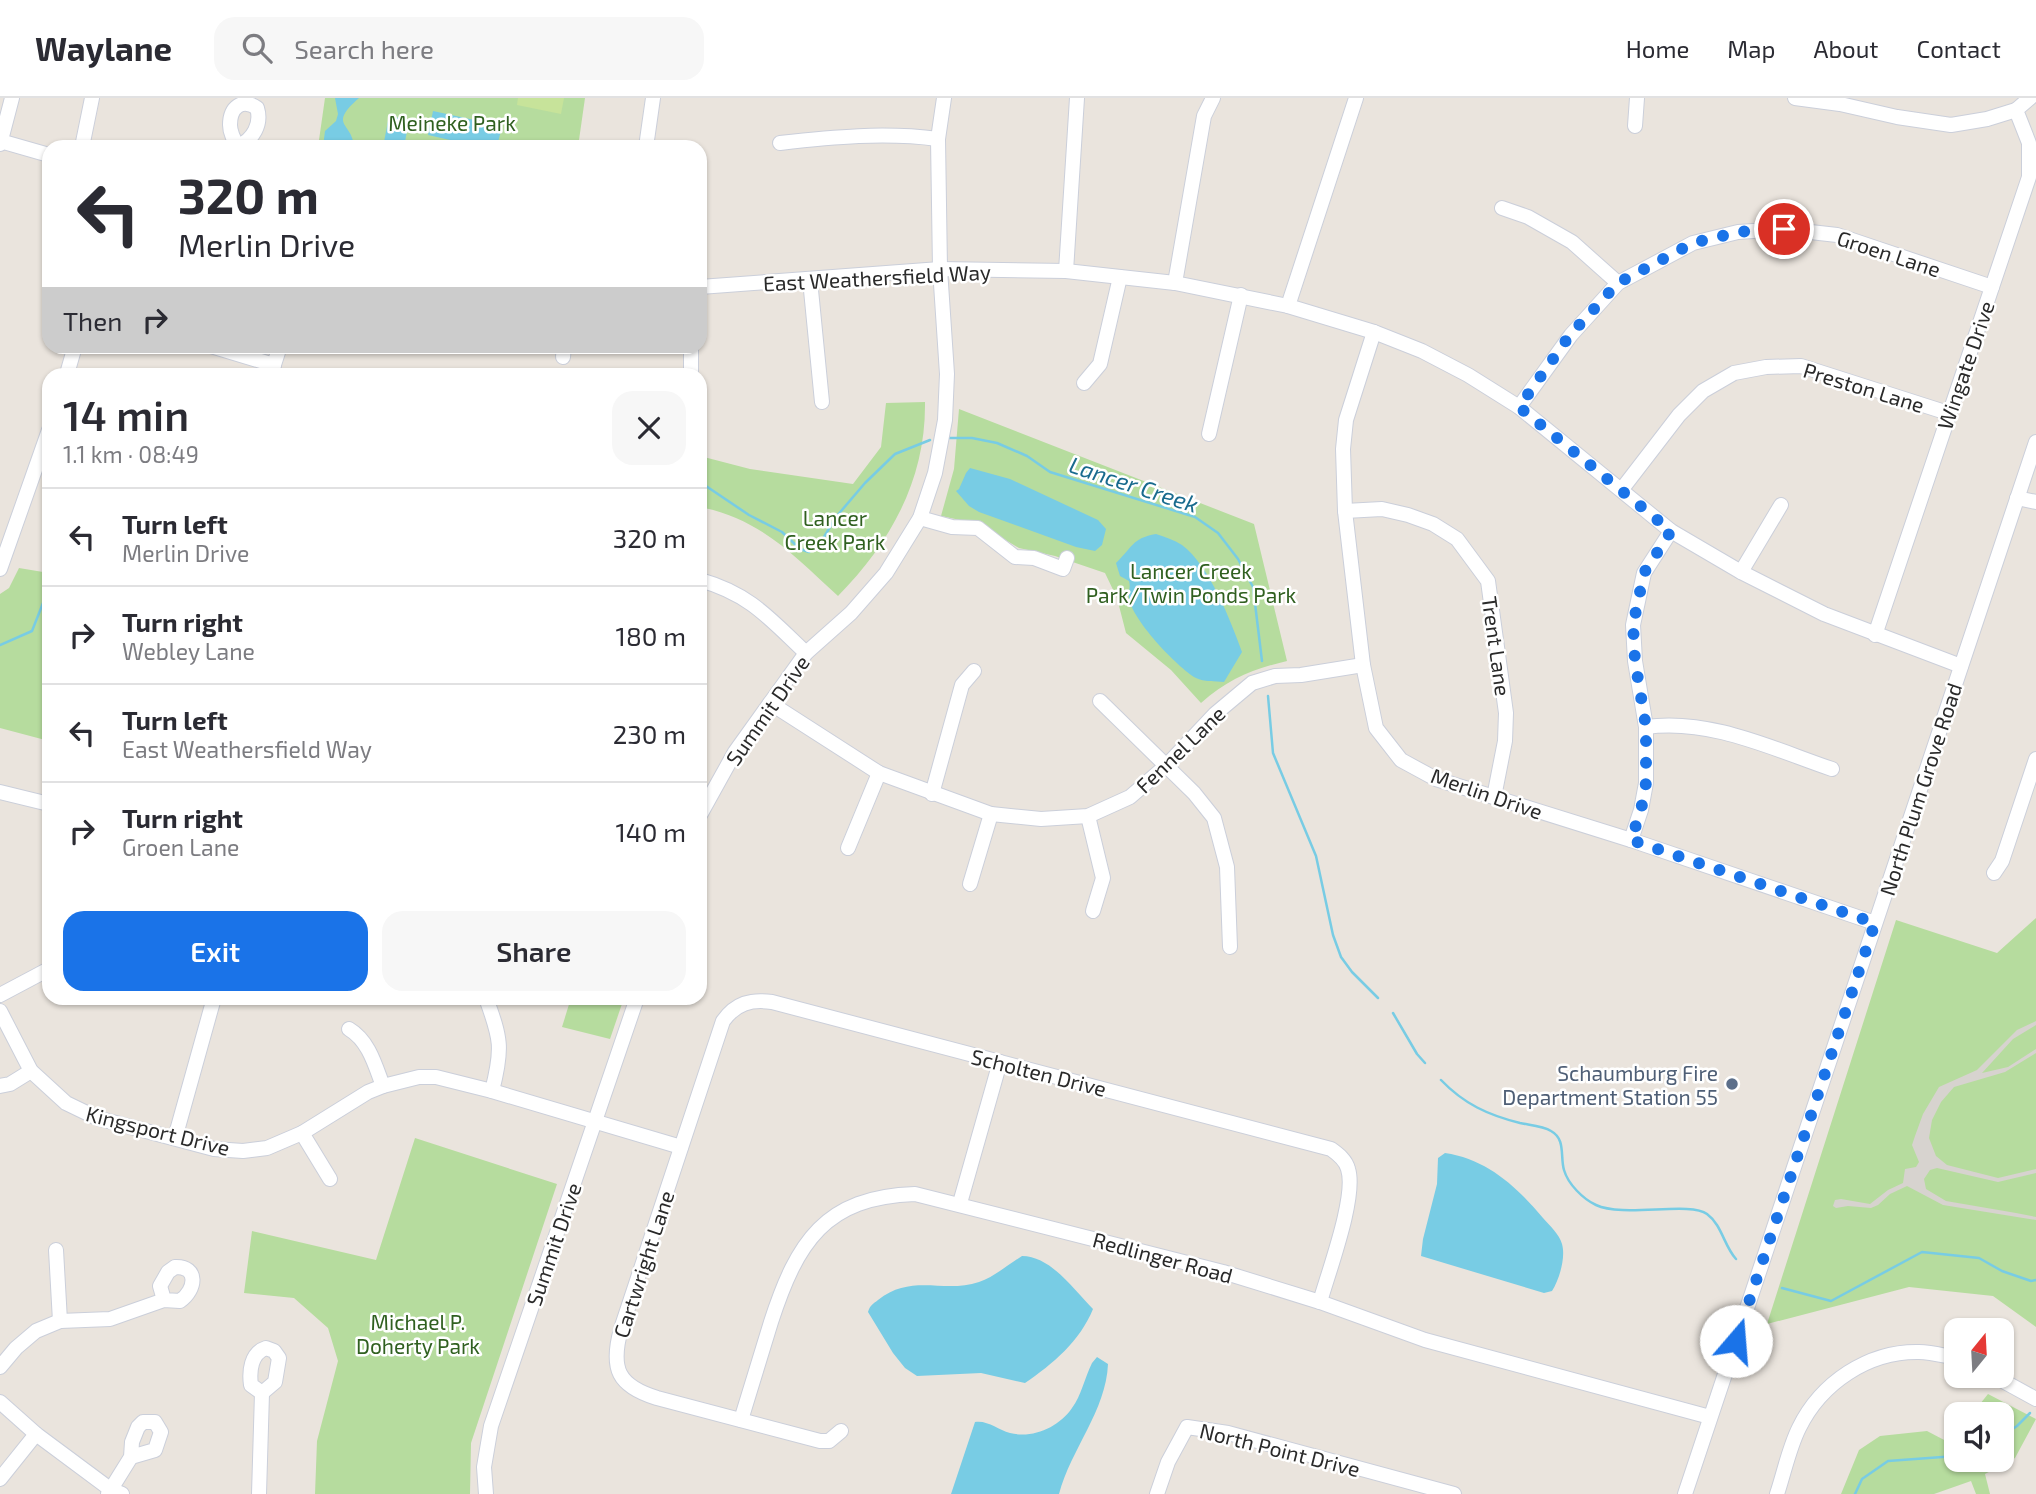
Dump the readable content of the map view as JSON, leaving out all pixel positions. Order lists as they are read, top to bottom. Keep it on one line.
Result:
{"streets":{"street":["Groen Lane","East Weathersfield Way","Wingate Drive","Preston Lane","Trent Lane","Summit Drive","Fennel Lane","North Plum Grove Road","Merlin Drive","Scholten Drive","Kingsport Drive","Redlinger Road","Cartwright Lane","North Point Drive"]},"crossings":[["Groen Lane","East Weathersfield Way"],["Groen Lane","Wingate Drive"],["East Weathersfield Way","Wingate Drive"],["East Weathersfield Way","Preston Lane"],["East Weathersfield Way","Summit Drive"],["East Weathersfield Way","North Plum Grove Road"],["East Weathersfield Way","Merlin Drive"],["Wingate Drive","Preston Lane"],["Trent Lane","Merlin Drive"],["Summit Drive","Fennel Lane"],["Summit Drive","Kingsport Drive"],["Fennel Lane","Merlin Drive"],["North Plum Grove Road","Merlin Drive"],["North Plum Grove Road","Redlinger Road"],["Scholten Drive","Kingsport Drive"],["Scholten Drive","Redlinger Road"],["Scholten Drive","Cartwright Lane"],["Kingsport Drive","Cartwright Lane"],["Redlinger Road","Cartwright Lane"]],"water":["Lancer Creek"],"parks":["Meineke Park","Lancer Creek Park","Lancer Creek Park/Twin Ponds Park","Michael P. Doherty Park"],"places":["Schaumburg Fire Department Station 55"],"north":"top","page":{"header":"Waylane","search":"Search here","nav":["Home","Map","About","Contact"],"turn":["320 m","Merlin Drive"],"then":"Then","heading":["14 min","1.1 km · 08:49"],"list":[{"name":"Turn left","note":"Merlin Drive","value":"320 m"},{"name":"Turn right","note":"Webley Lane","value":"180 m"},{"name":"Turn left","note":"East Weathersfield Way","value":"230 m"},{"name":"Turn right","note":"Groen Lane","value":"140 m"}],"buttons":["Exit","Share"]}}
